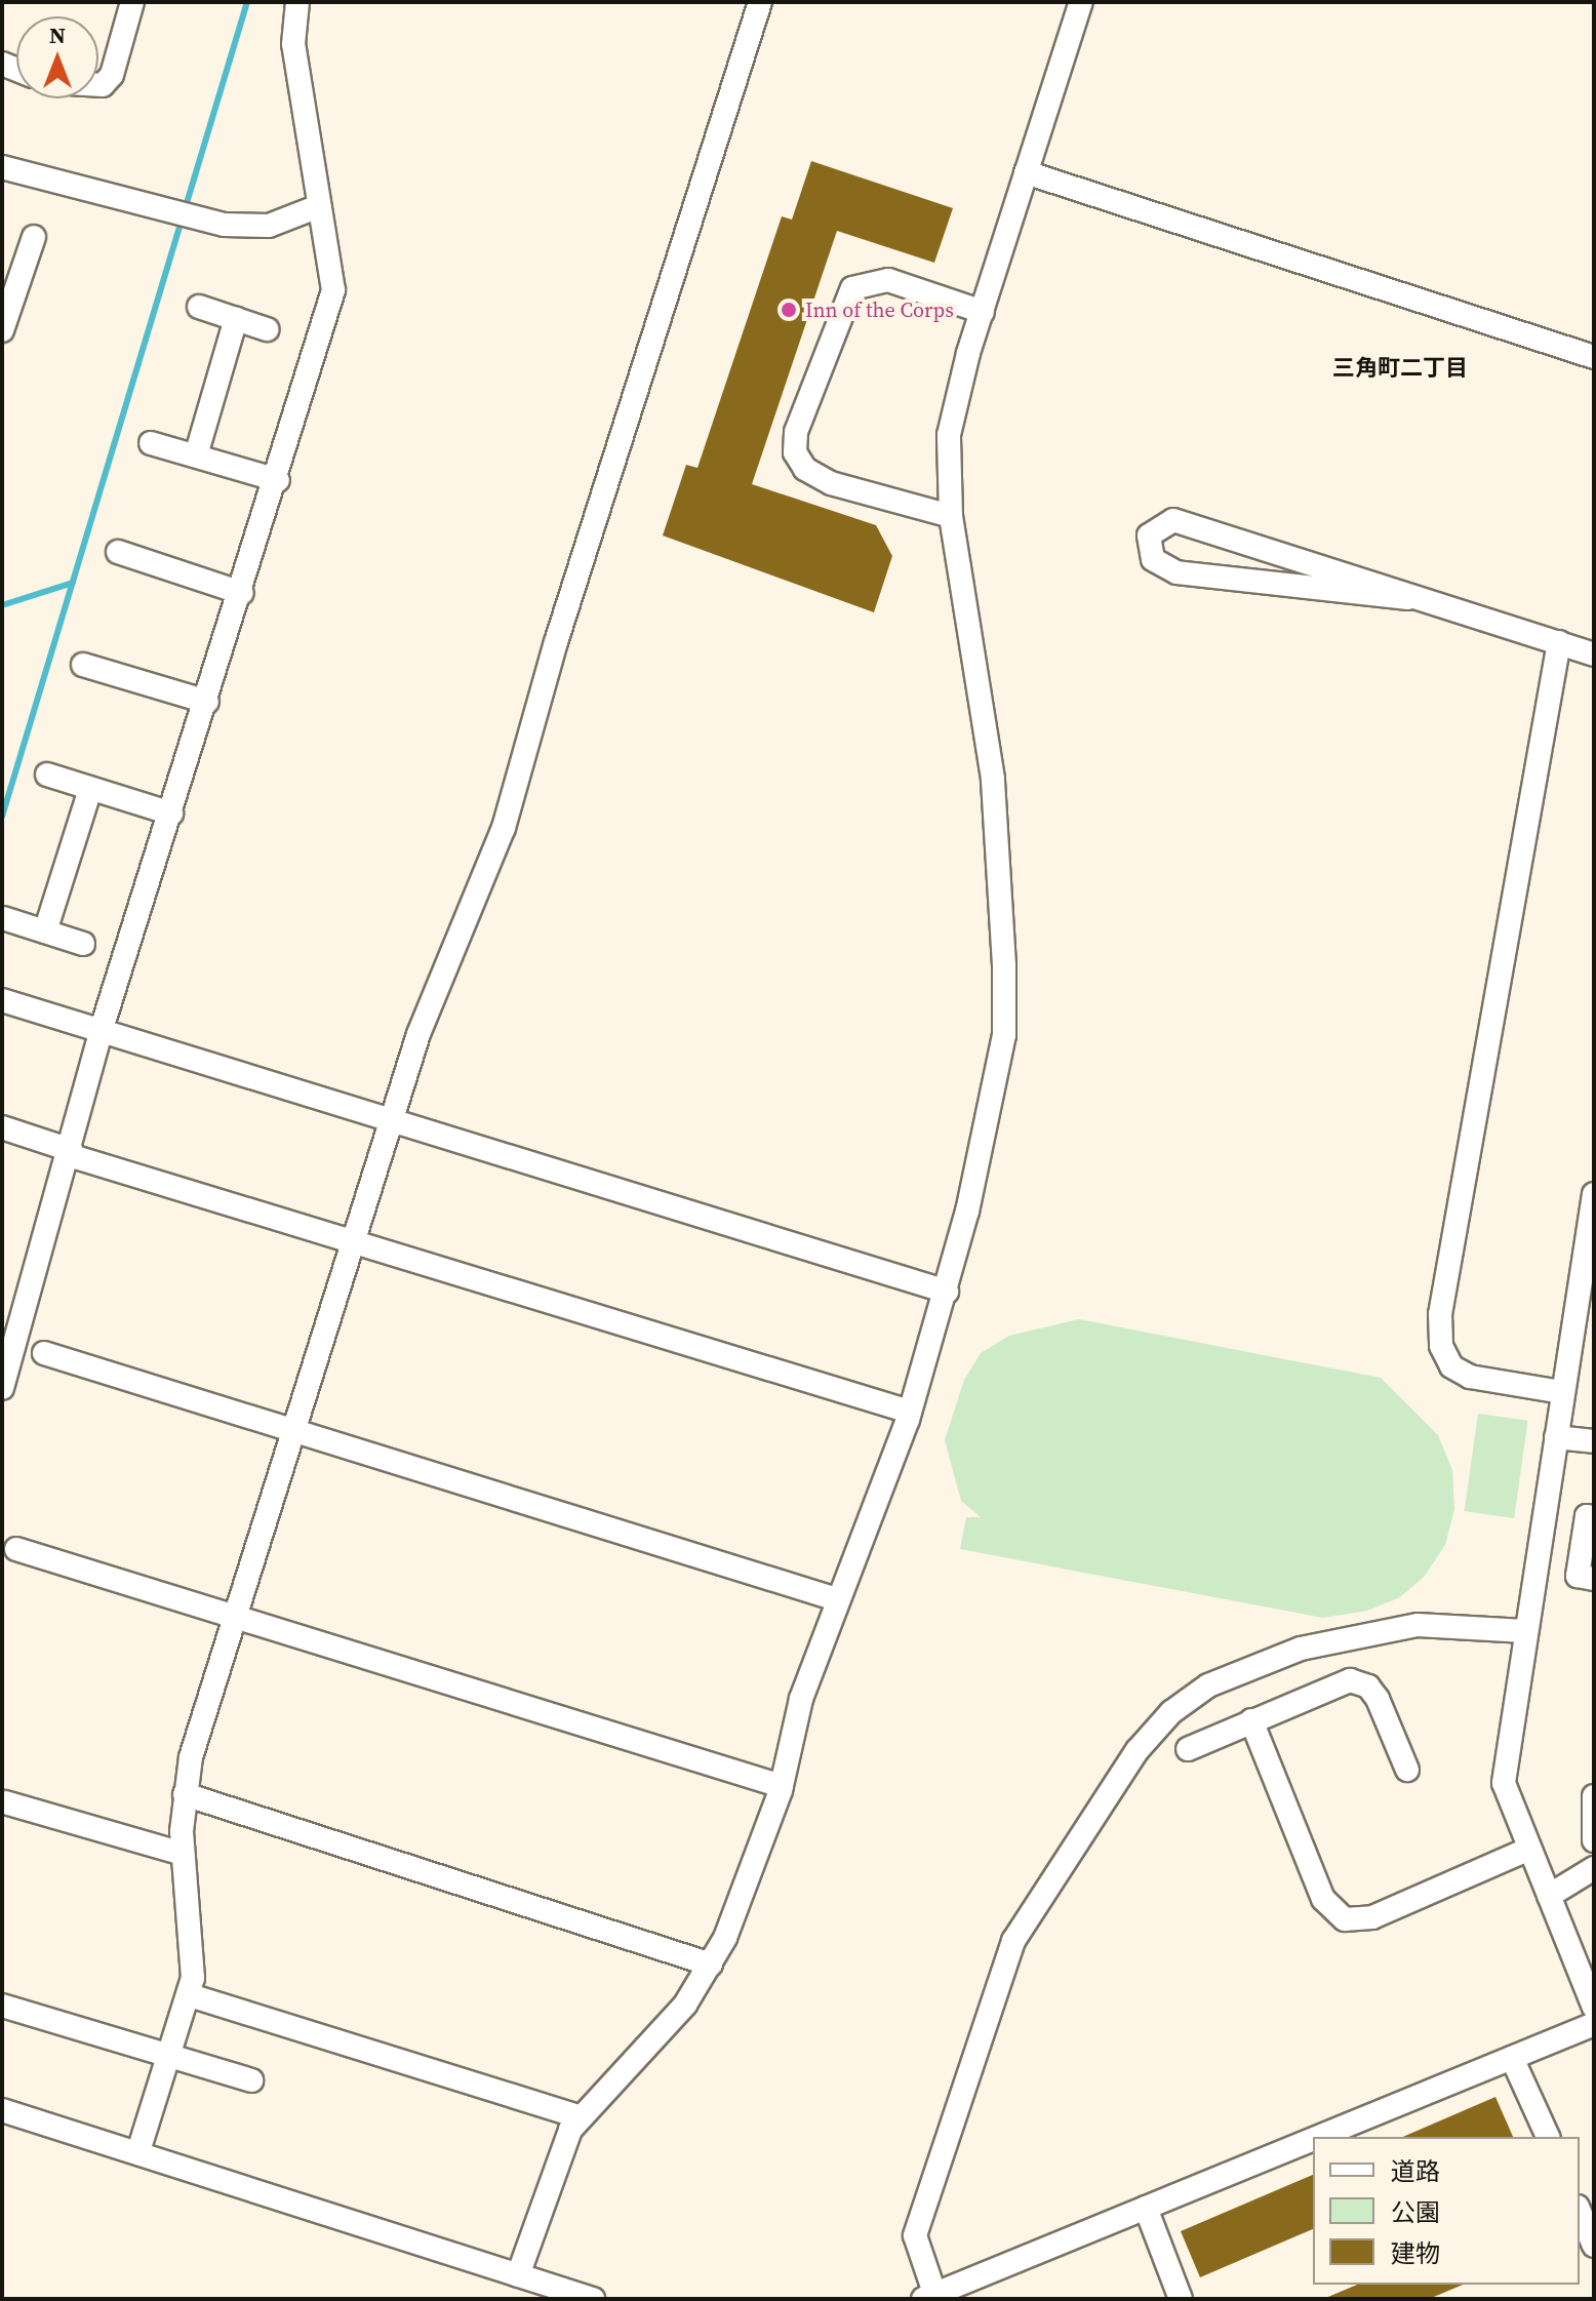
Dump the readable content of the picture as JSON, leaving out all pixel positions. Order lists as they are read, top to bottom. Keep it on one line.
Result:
{"districts":["三角町二丁目"],"places":["Inn of the Corps"],"legend":["道路","公園","建物"],"north":"top"}
